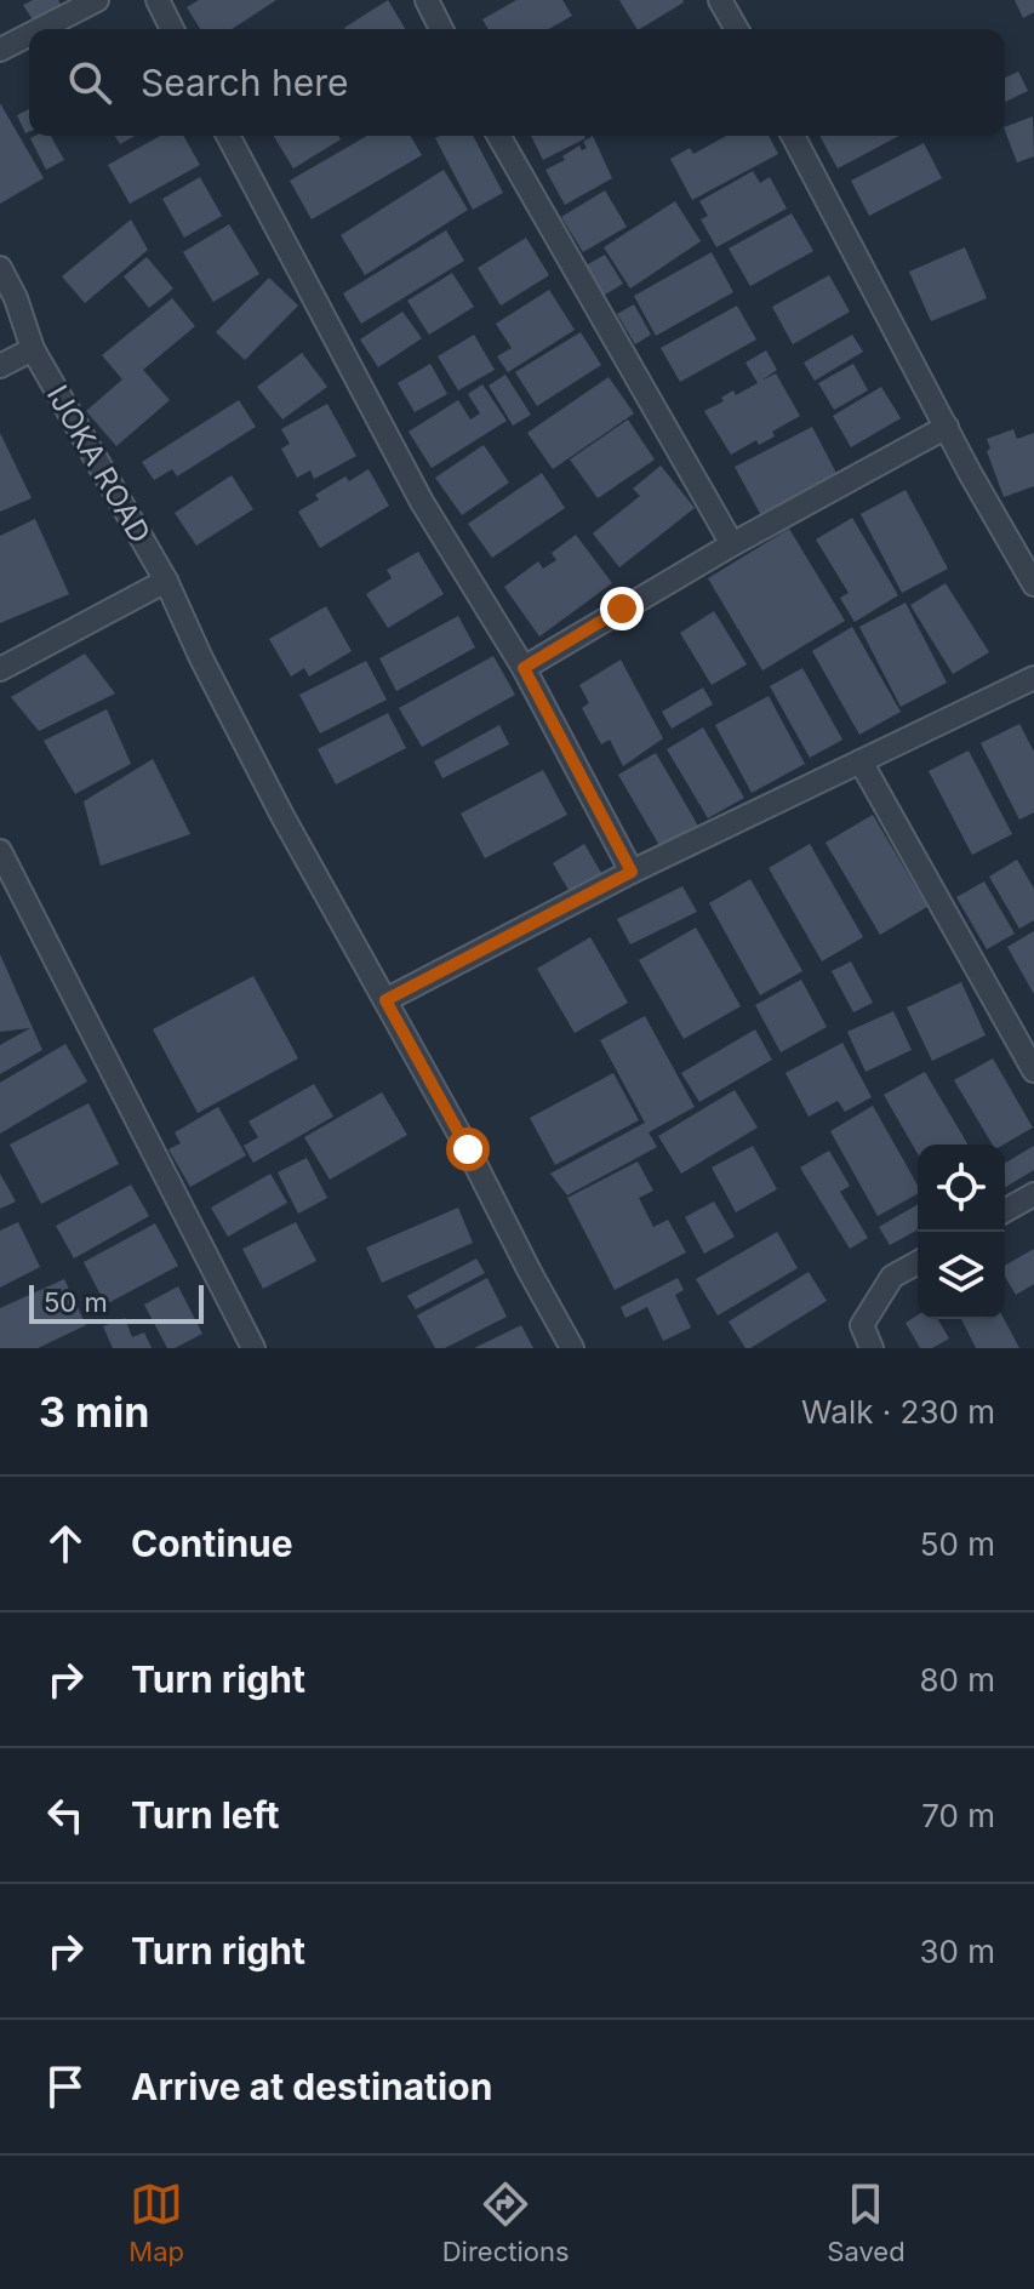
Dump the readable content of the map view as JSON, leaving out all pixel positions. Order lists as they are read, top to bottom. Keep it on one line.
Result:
{"streets":{"street":["IJOKA ROAD"]},"scale_bar":"50 m","page":{"search":"Search here","scale":"50 m","heading":["3 min","Walk · 230 m"],"list":[["Continue","50 m"],["Turn right","80 m"],["Turn left","70 m"],["Turn right","30 m"],"Arrive at destination"],"nav":["Map","Directions","Saved"]}}
